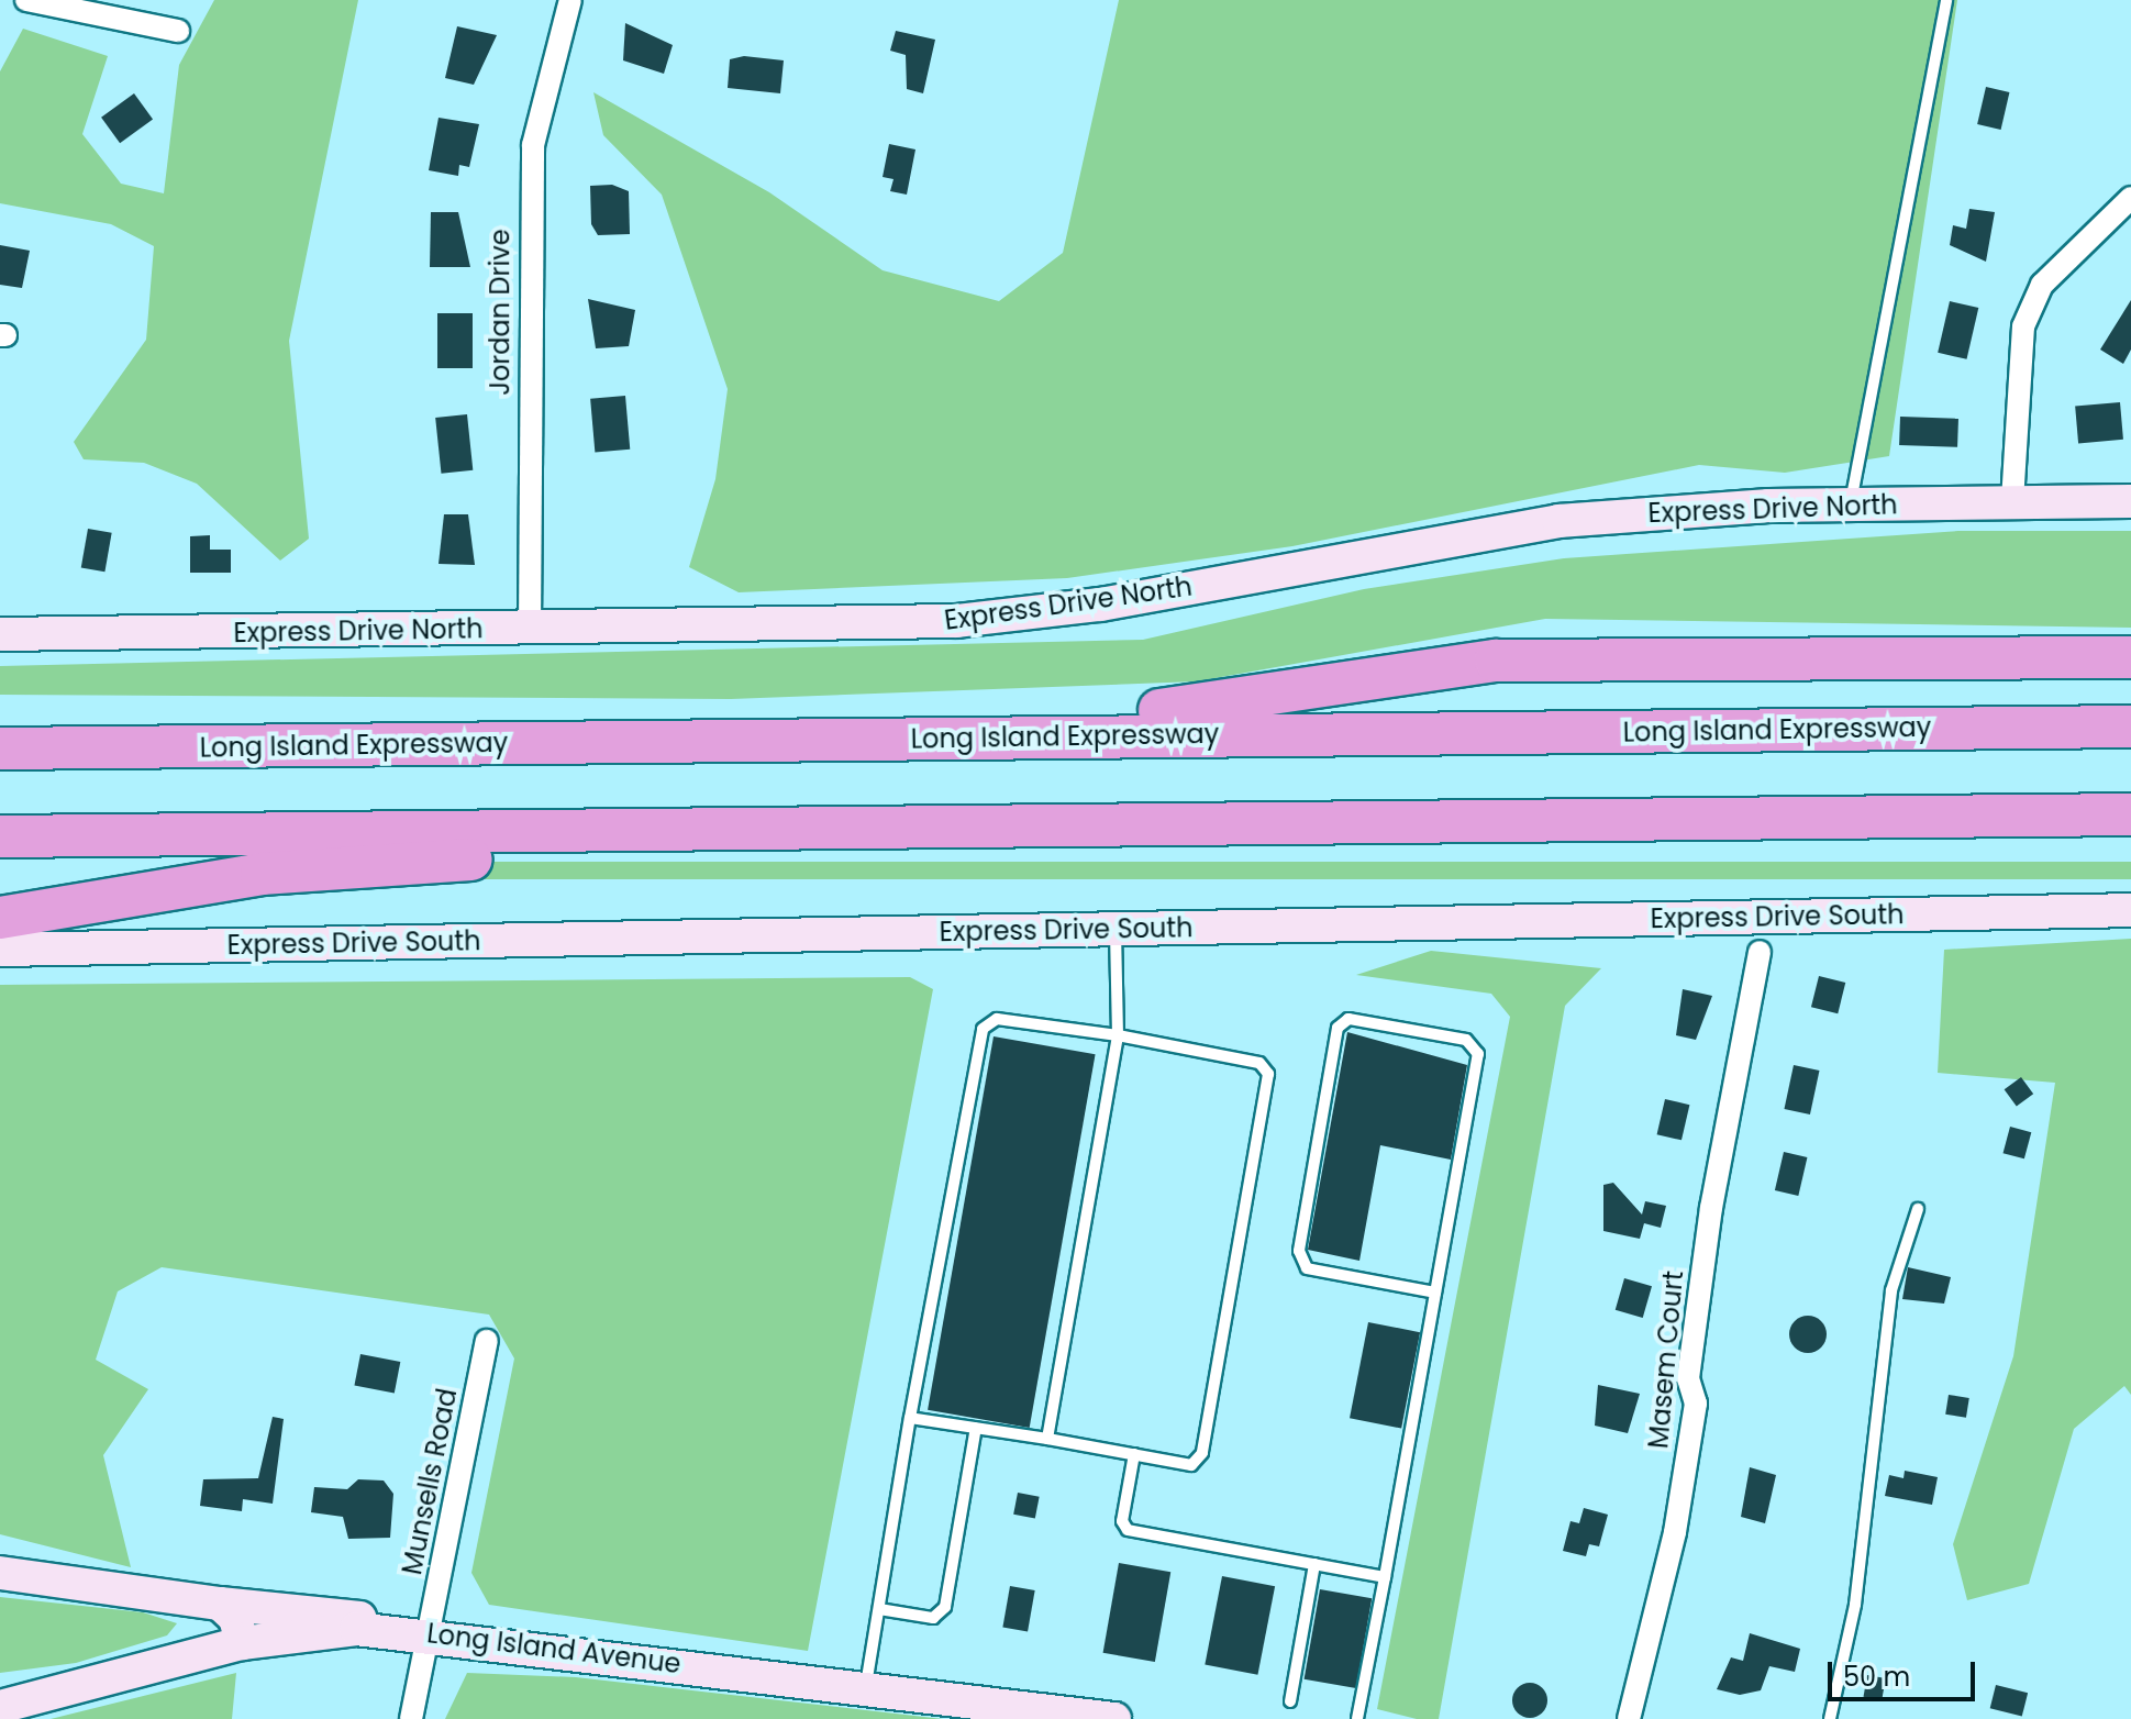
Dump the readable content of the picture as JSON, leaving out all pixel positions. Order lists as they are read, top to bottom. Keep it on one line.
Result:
{"streets":{"highway":["Long Island Expressway"],"main road":["Express Drive North","Express Drive South","Long Island Avenue"],"street":["Jordan Drive","Masem Court","Munsells Road"]},"crossings":[["Jordan Drive","Express Drive North"],["Munsells Road","Long Island Avenue"]],"scale_bar":"50 m"}
